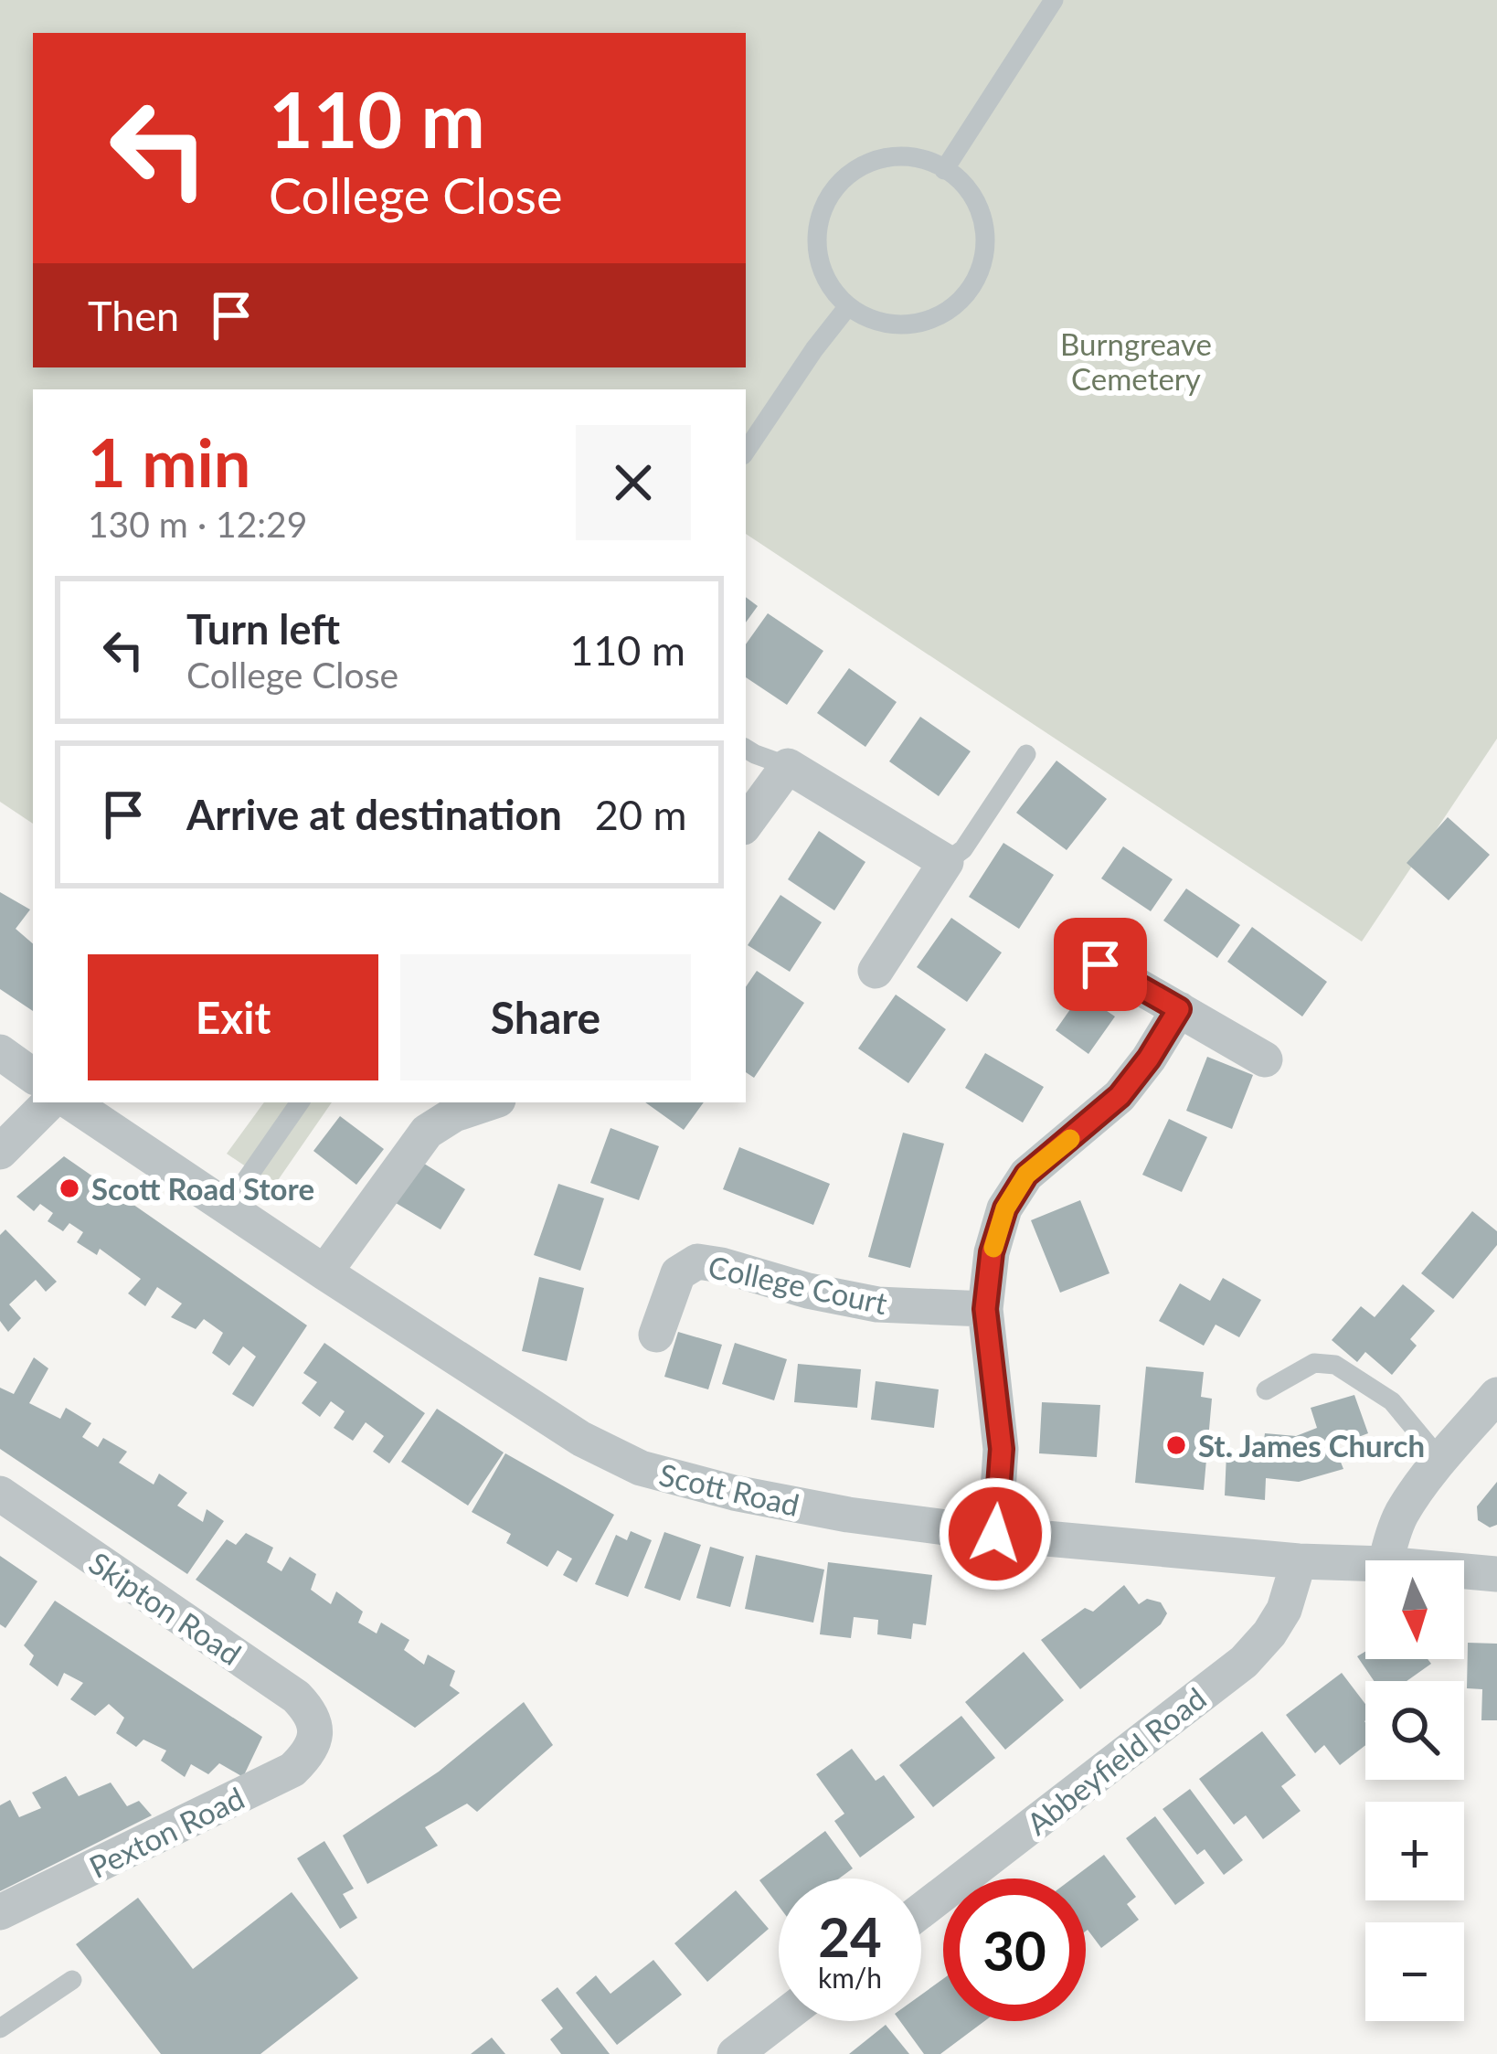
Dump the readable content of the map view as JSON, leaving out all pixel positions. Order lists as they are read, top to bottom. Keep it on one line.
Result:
{"streets":{"street":["College Court","Scott Road","Skipton Road","Abbeyfield Road","Pexton Road"]},"crossings":[["Scott Road","Abbeyfield Road"],["Skipton Road","Pexton Road"]],"parks":["Burngreave Cemetery"],"places":["Scott Road Store","St. James Church"],"north":"bottom","page":{"turn":["110 m","College Close"],"then":"Then","heading":["1 min","130 m · 12:29"],"list":[{"name":"Turn left","note":"College Close","value":"110 m"},{"name":"Arrive at destination","value":"20 m"}],"buttons":["Exit","Share"],"map_buttons":["+","−"],"speed":"24 km/h","limit":"30"}}
